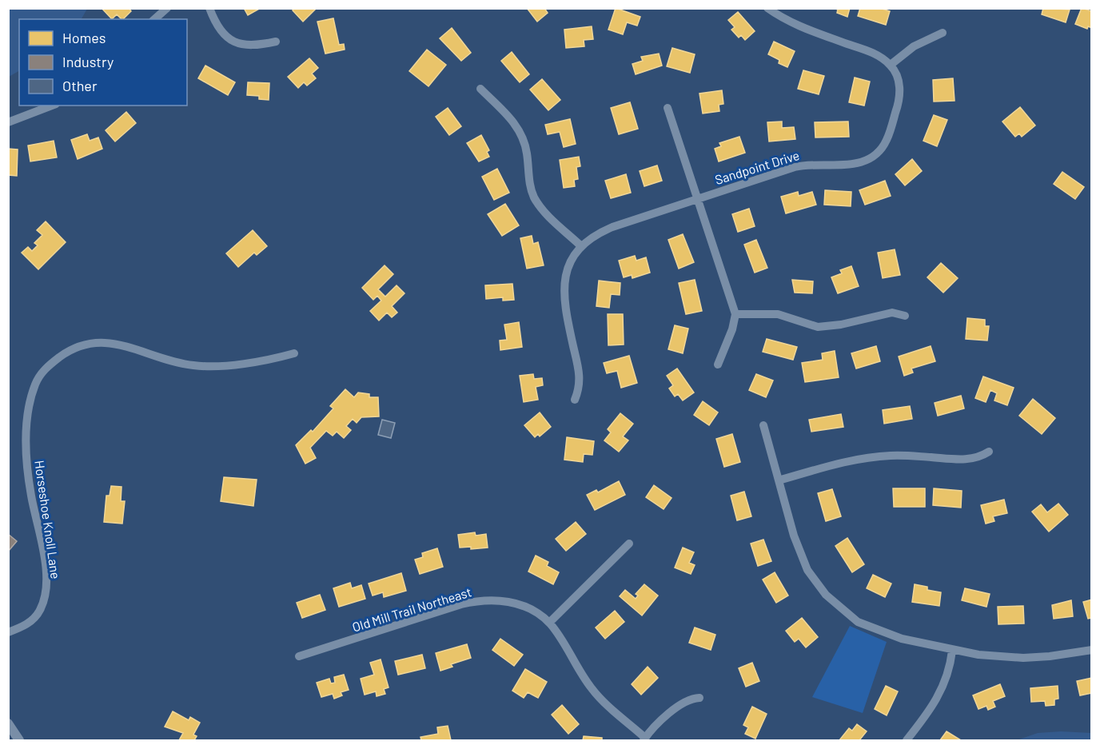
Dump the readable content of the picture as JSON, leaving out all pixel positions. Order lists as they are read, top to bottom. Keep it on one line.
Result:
{"streets":{"street":["Sandpoint Drive","Horseshoe Knoll Lane","Old Mill Trail Northeast"]},"legend":["Homes","Industry","Other"]}
